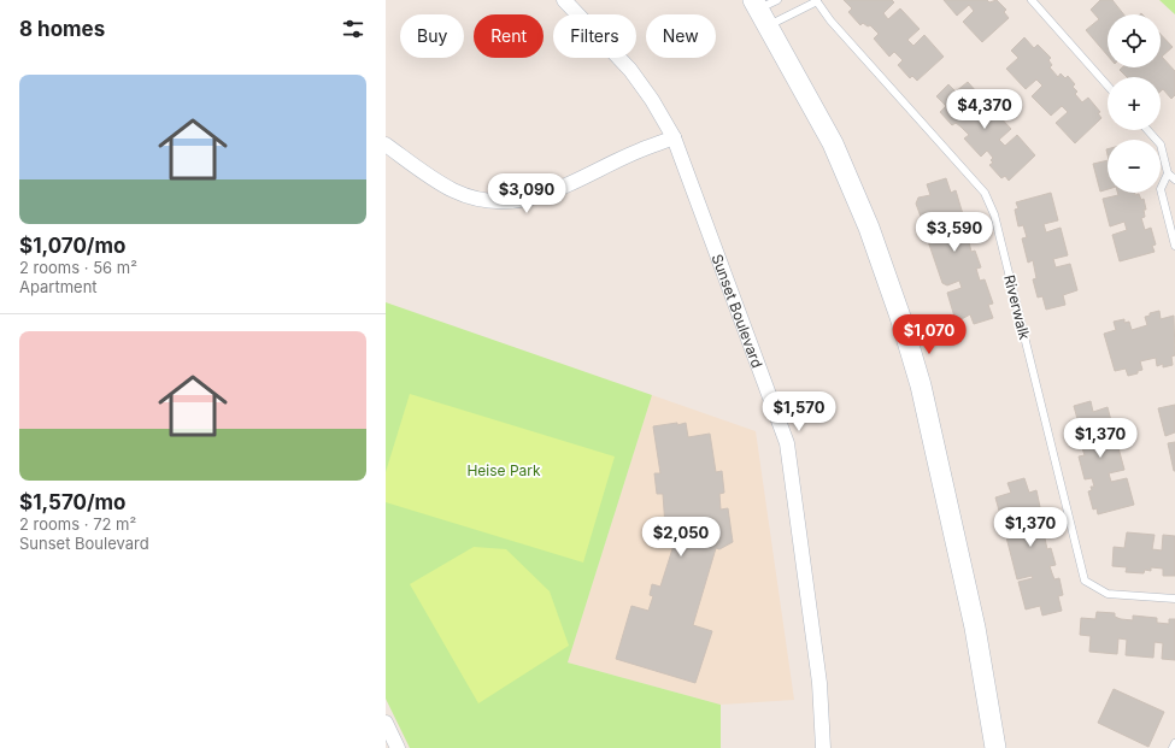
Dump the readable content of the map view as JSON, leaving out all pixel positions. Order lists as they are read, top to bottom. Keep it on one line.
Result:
{"streets":{"street":["Sunset Boulevard"],"lane":["Riverwalk"]},"parks":["Heise Park"],"page":{"heading":"8 homes","map_buttons":["+","−"],"chip":["Buy","Rent","Filters","New"],"list":[{"name":"$1,070/mo","note":"2 rooms · 56 m² · Apartment"},{"name":"$1,570/mo","note":"2 rooms · 72 m² · Sunset Boulevard"}],"price":["$4,370","$3,090","$3,590","$1,070","$1,570","$1,370","$1,370","$2,050"]}}
